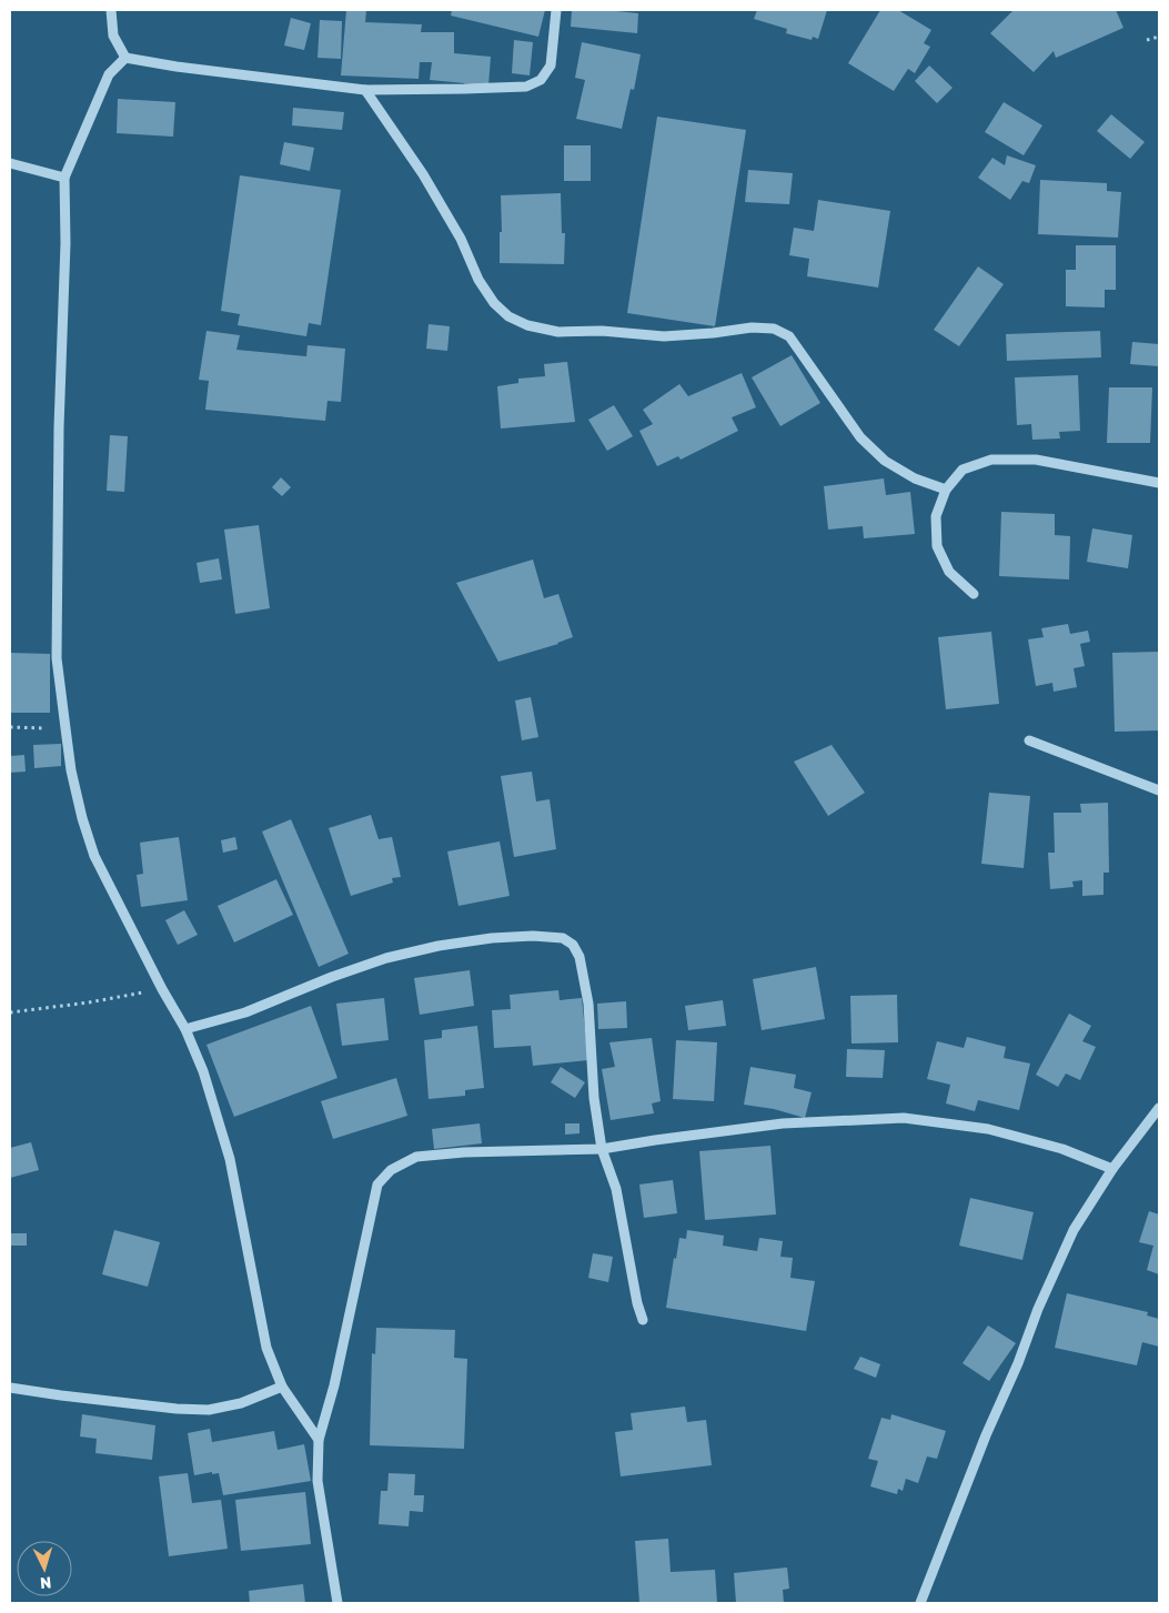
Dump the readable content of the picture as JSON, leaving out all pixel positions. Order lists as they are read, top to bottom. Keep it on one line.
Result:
{"north":"bottom"}
